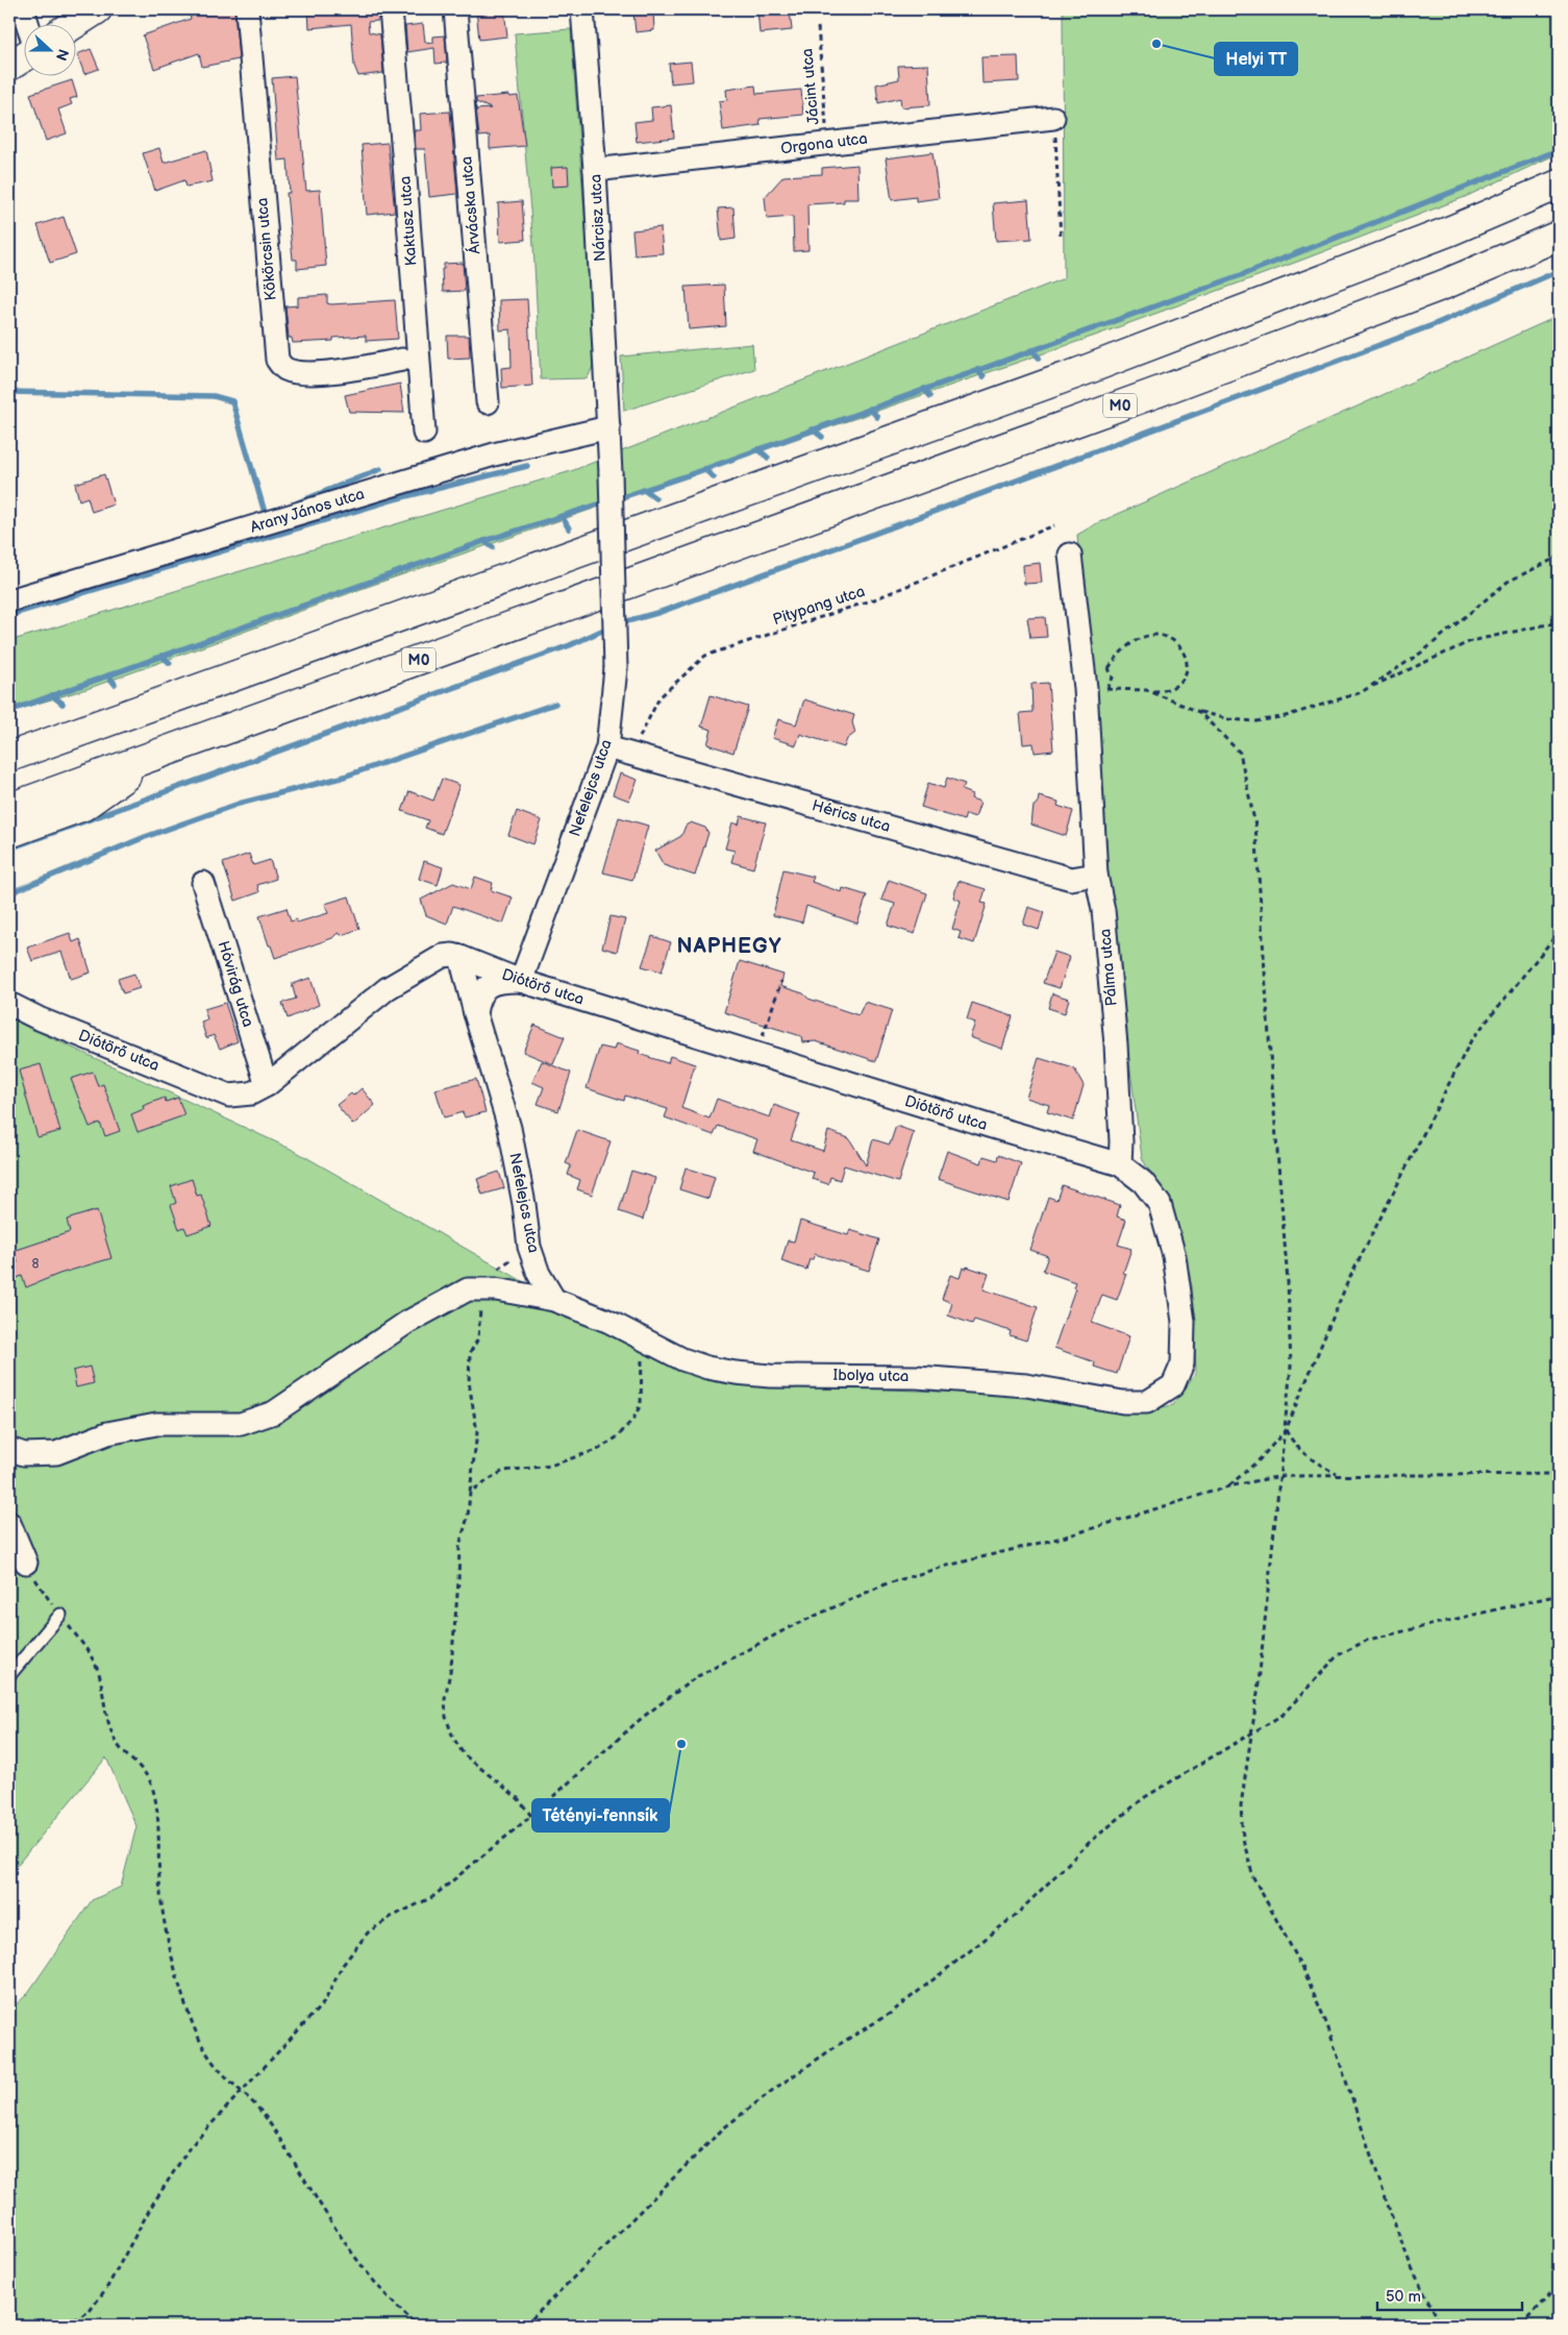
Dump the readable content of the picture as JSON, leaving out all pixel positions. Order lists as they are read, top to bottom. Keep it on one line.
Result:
{"streets":{"main road":["M0"],"street":["Orgona utca","Árvácska utca","Nárcisz utca","Kaktusz utca","Kökörcsin utca","Arany János utca","Nefelejcs utca","Hérics utca","Pálma utca","Hóvirág utca","Diótörő utca","Ibolya utca"],"path":["Jácint utca","Pitypang utca"]},"crossings":[["Jácint utca","Orgona utca"],["Orgona utca","Nárcisz utca"],["Nárcisz utca","Arany János utca"],["Nárcisz utca","Nefelejcs utca"],["Arany János utca","Nefelejcs utca"],["Pitypang utca","Hérics utca"],["Nefelejcs utca","Hérics utca"],["Nefelejcs utca","Diótörő utca"],["Nefelejcs utca","Ibolya utca"],["Hérics utca","Pálma utca"],["Pálma utca","Diótörő utca"],["Pálma utca","Ibolya utca"],["Hóvirág utca","Diótörő utca"],["Diótörő utca","Ibolya utca"]],"districts":["NAPHEGY"],"places":["Helyi TT","Tétényi-fennsík"],"house_numbers":["8"],"scale_bar":"50 m","north":"right"}
